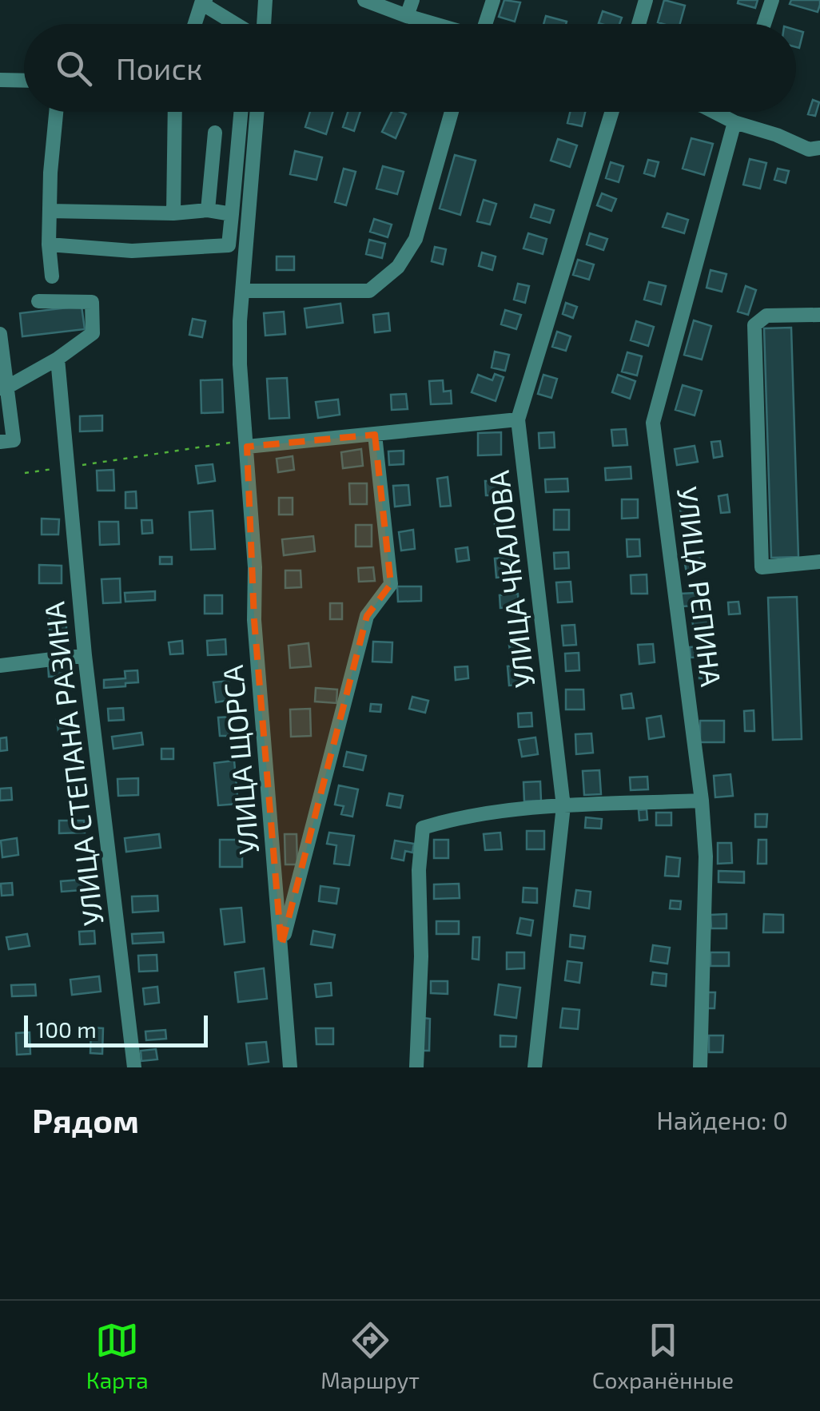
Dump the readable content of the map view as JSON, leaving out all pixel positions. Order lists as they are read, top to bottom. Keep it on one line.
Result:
{"streets":{"street":["УЛИЦА ЧКАЛОВА","УЛИЦА РЕПИНА","УЛИЦА ЩОРСА","УЛИЦА СТЕПАНА РАЗИНА"]},"scale_bar":"100 m","page":{"search":"Поиск","scale":"100 m","heading":["Рядом","Найдено: 0"],"nav":["Карта","Маршрут","Сохранённые"]}}
